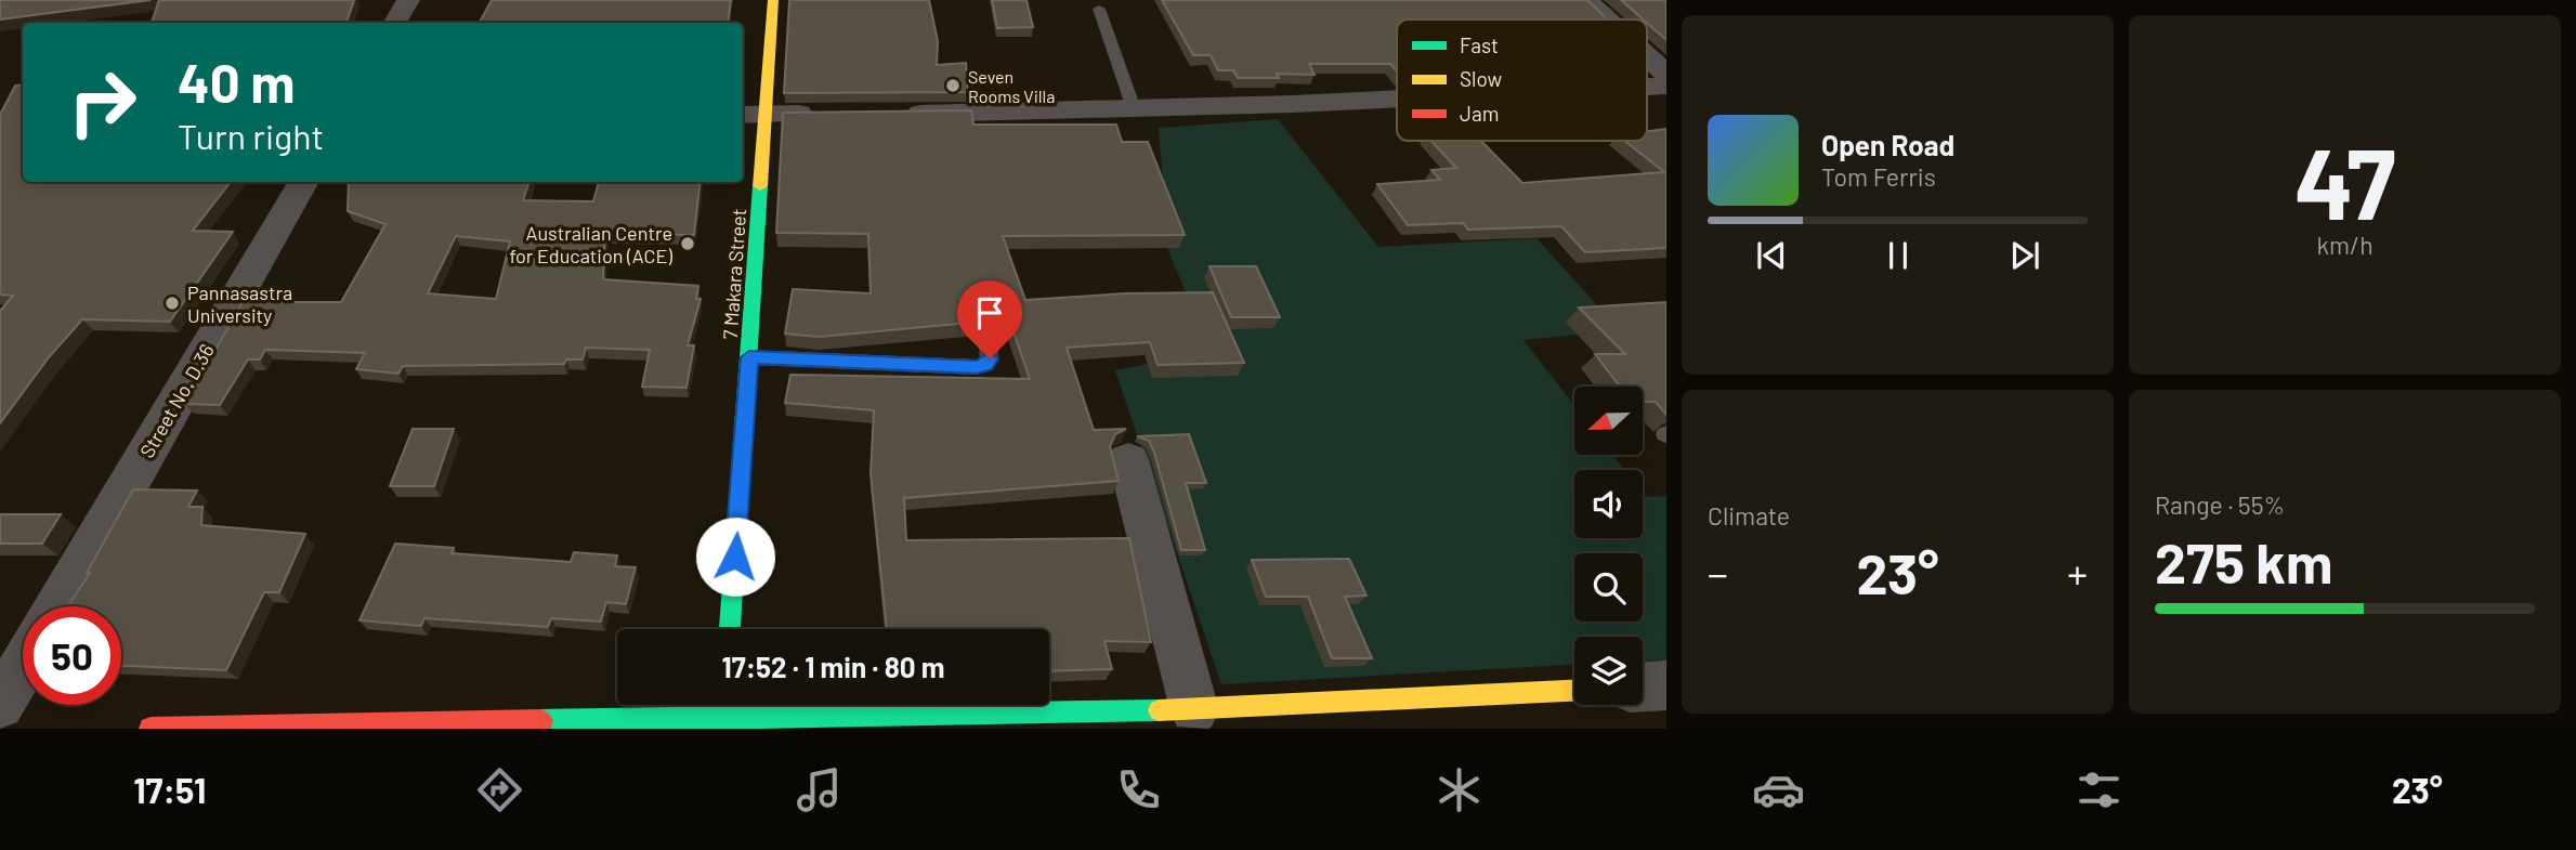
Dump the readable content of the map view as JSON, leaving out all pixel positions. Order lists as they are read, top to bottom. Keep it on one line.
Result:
{"streets":{"street":["7 Makara Street","Street No. D.36"]},"places":["Seven Rooms Villa","Australian Centre for Education (ACE)","Pannasastra University"],"legend":["Fast","Slow","Jam"],"north":"left","page":{"tile":[["47","km/h"],"Climate",["Range · 55%","275 km"]],"turn":["40 m","Turn right"],"song":["Open Road","Tom Ferris"],"heat":["−","23°","+"],"limit":"50","trip":"17:52 · 1 min · 80 m","tabs":["17:51","23°"]}}
